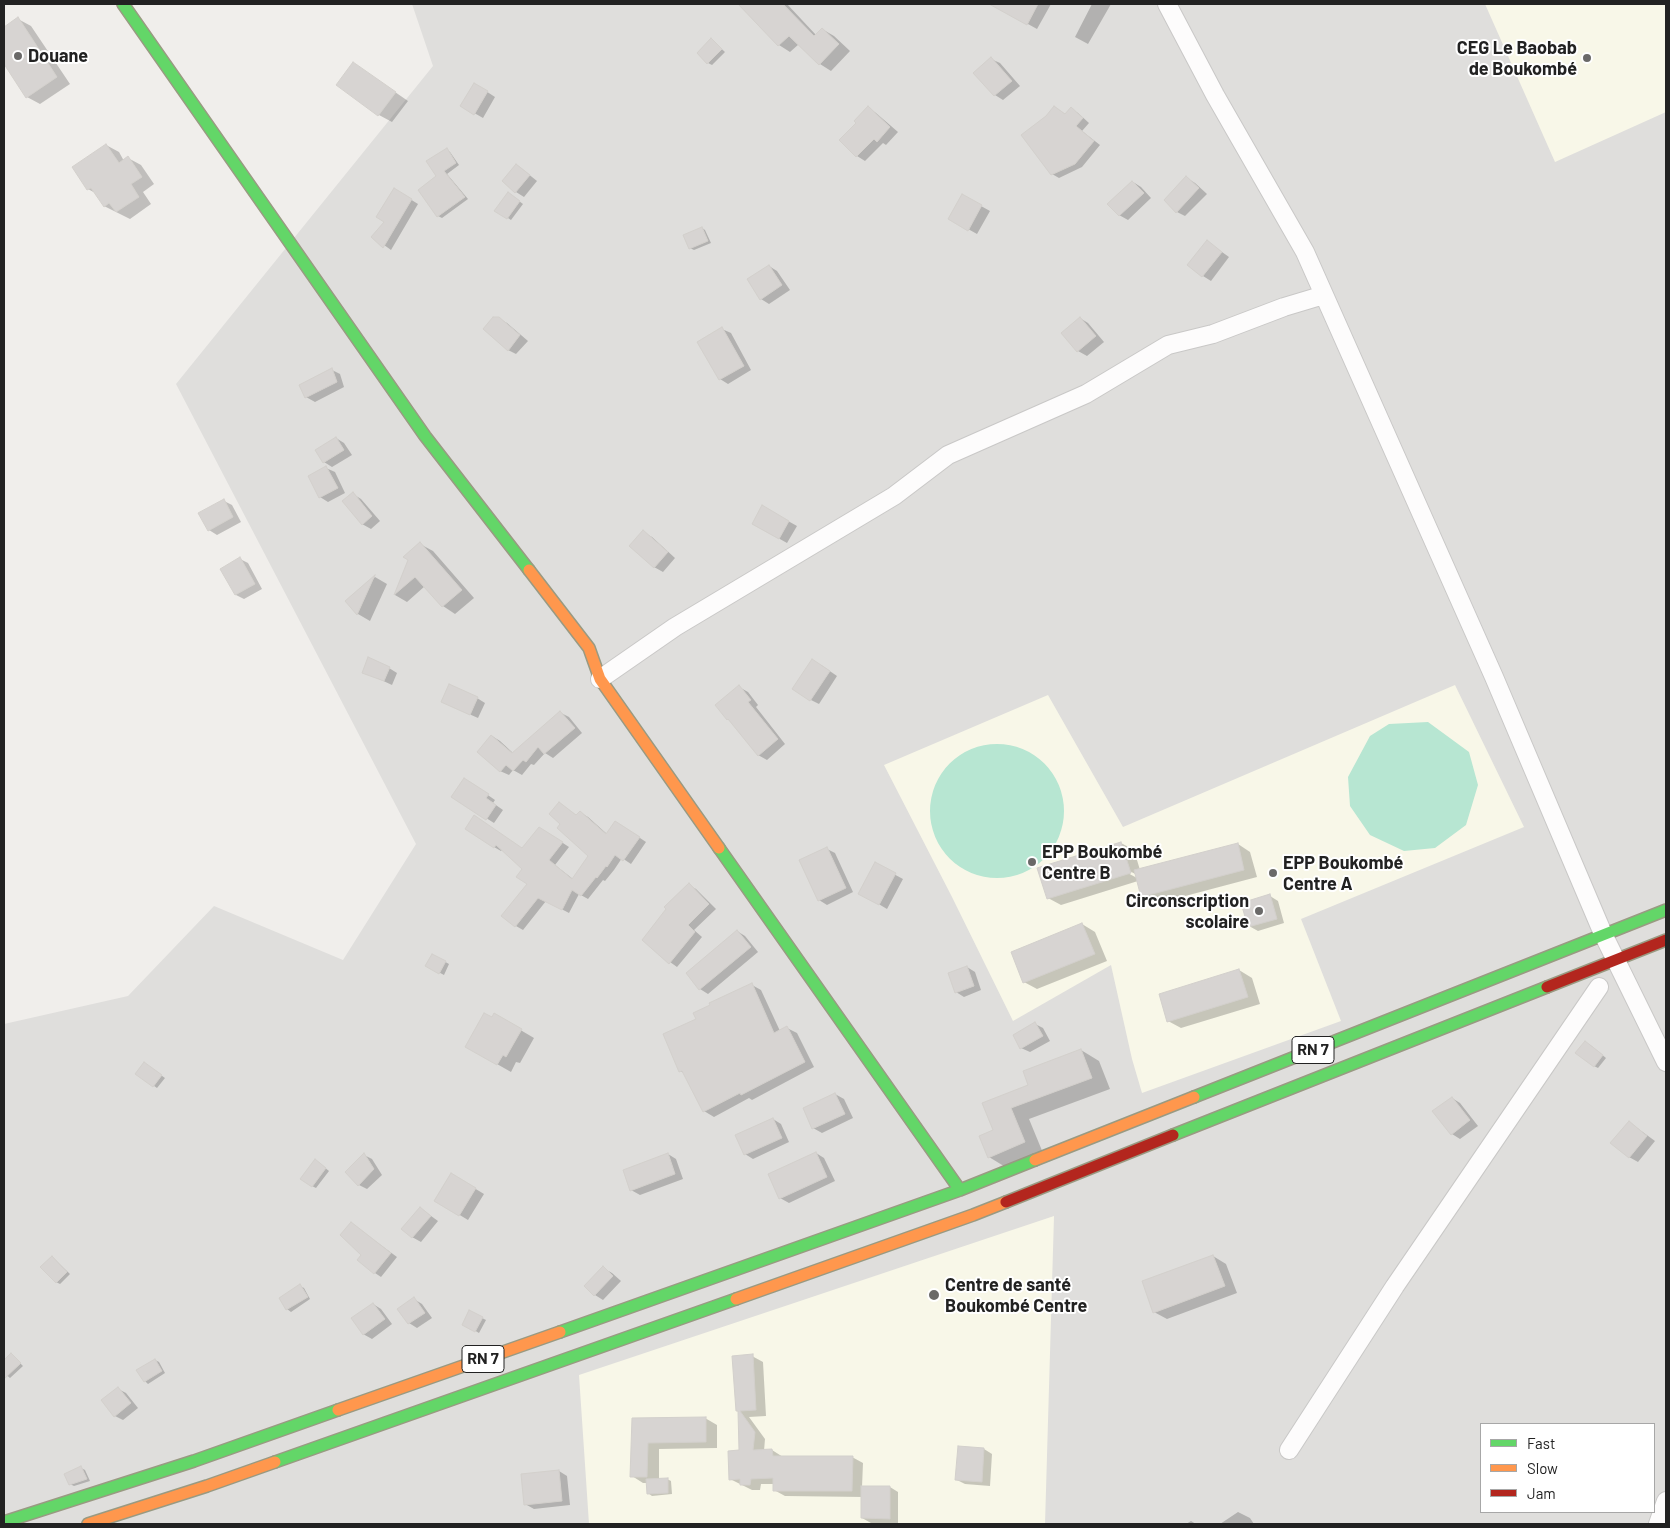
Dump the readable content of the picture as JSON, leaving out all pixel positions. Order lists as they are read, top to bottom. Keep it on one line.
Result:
{"streets":{"main road":["RN 7"]},"places":["Douane","CEG Le Baobab de Boukombé","EPP Boukombé Centre B","EPP Boukombé Centre A","Circonscription scolaire","Centre de santé Boukombé Centre"],"legend":["Fast","Slow","Jam"]}
